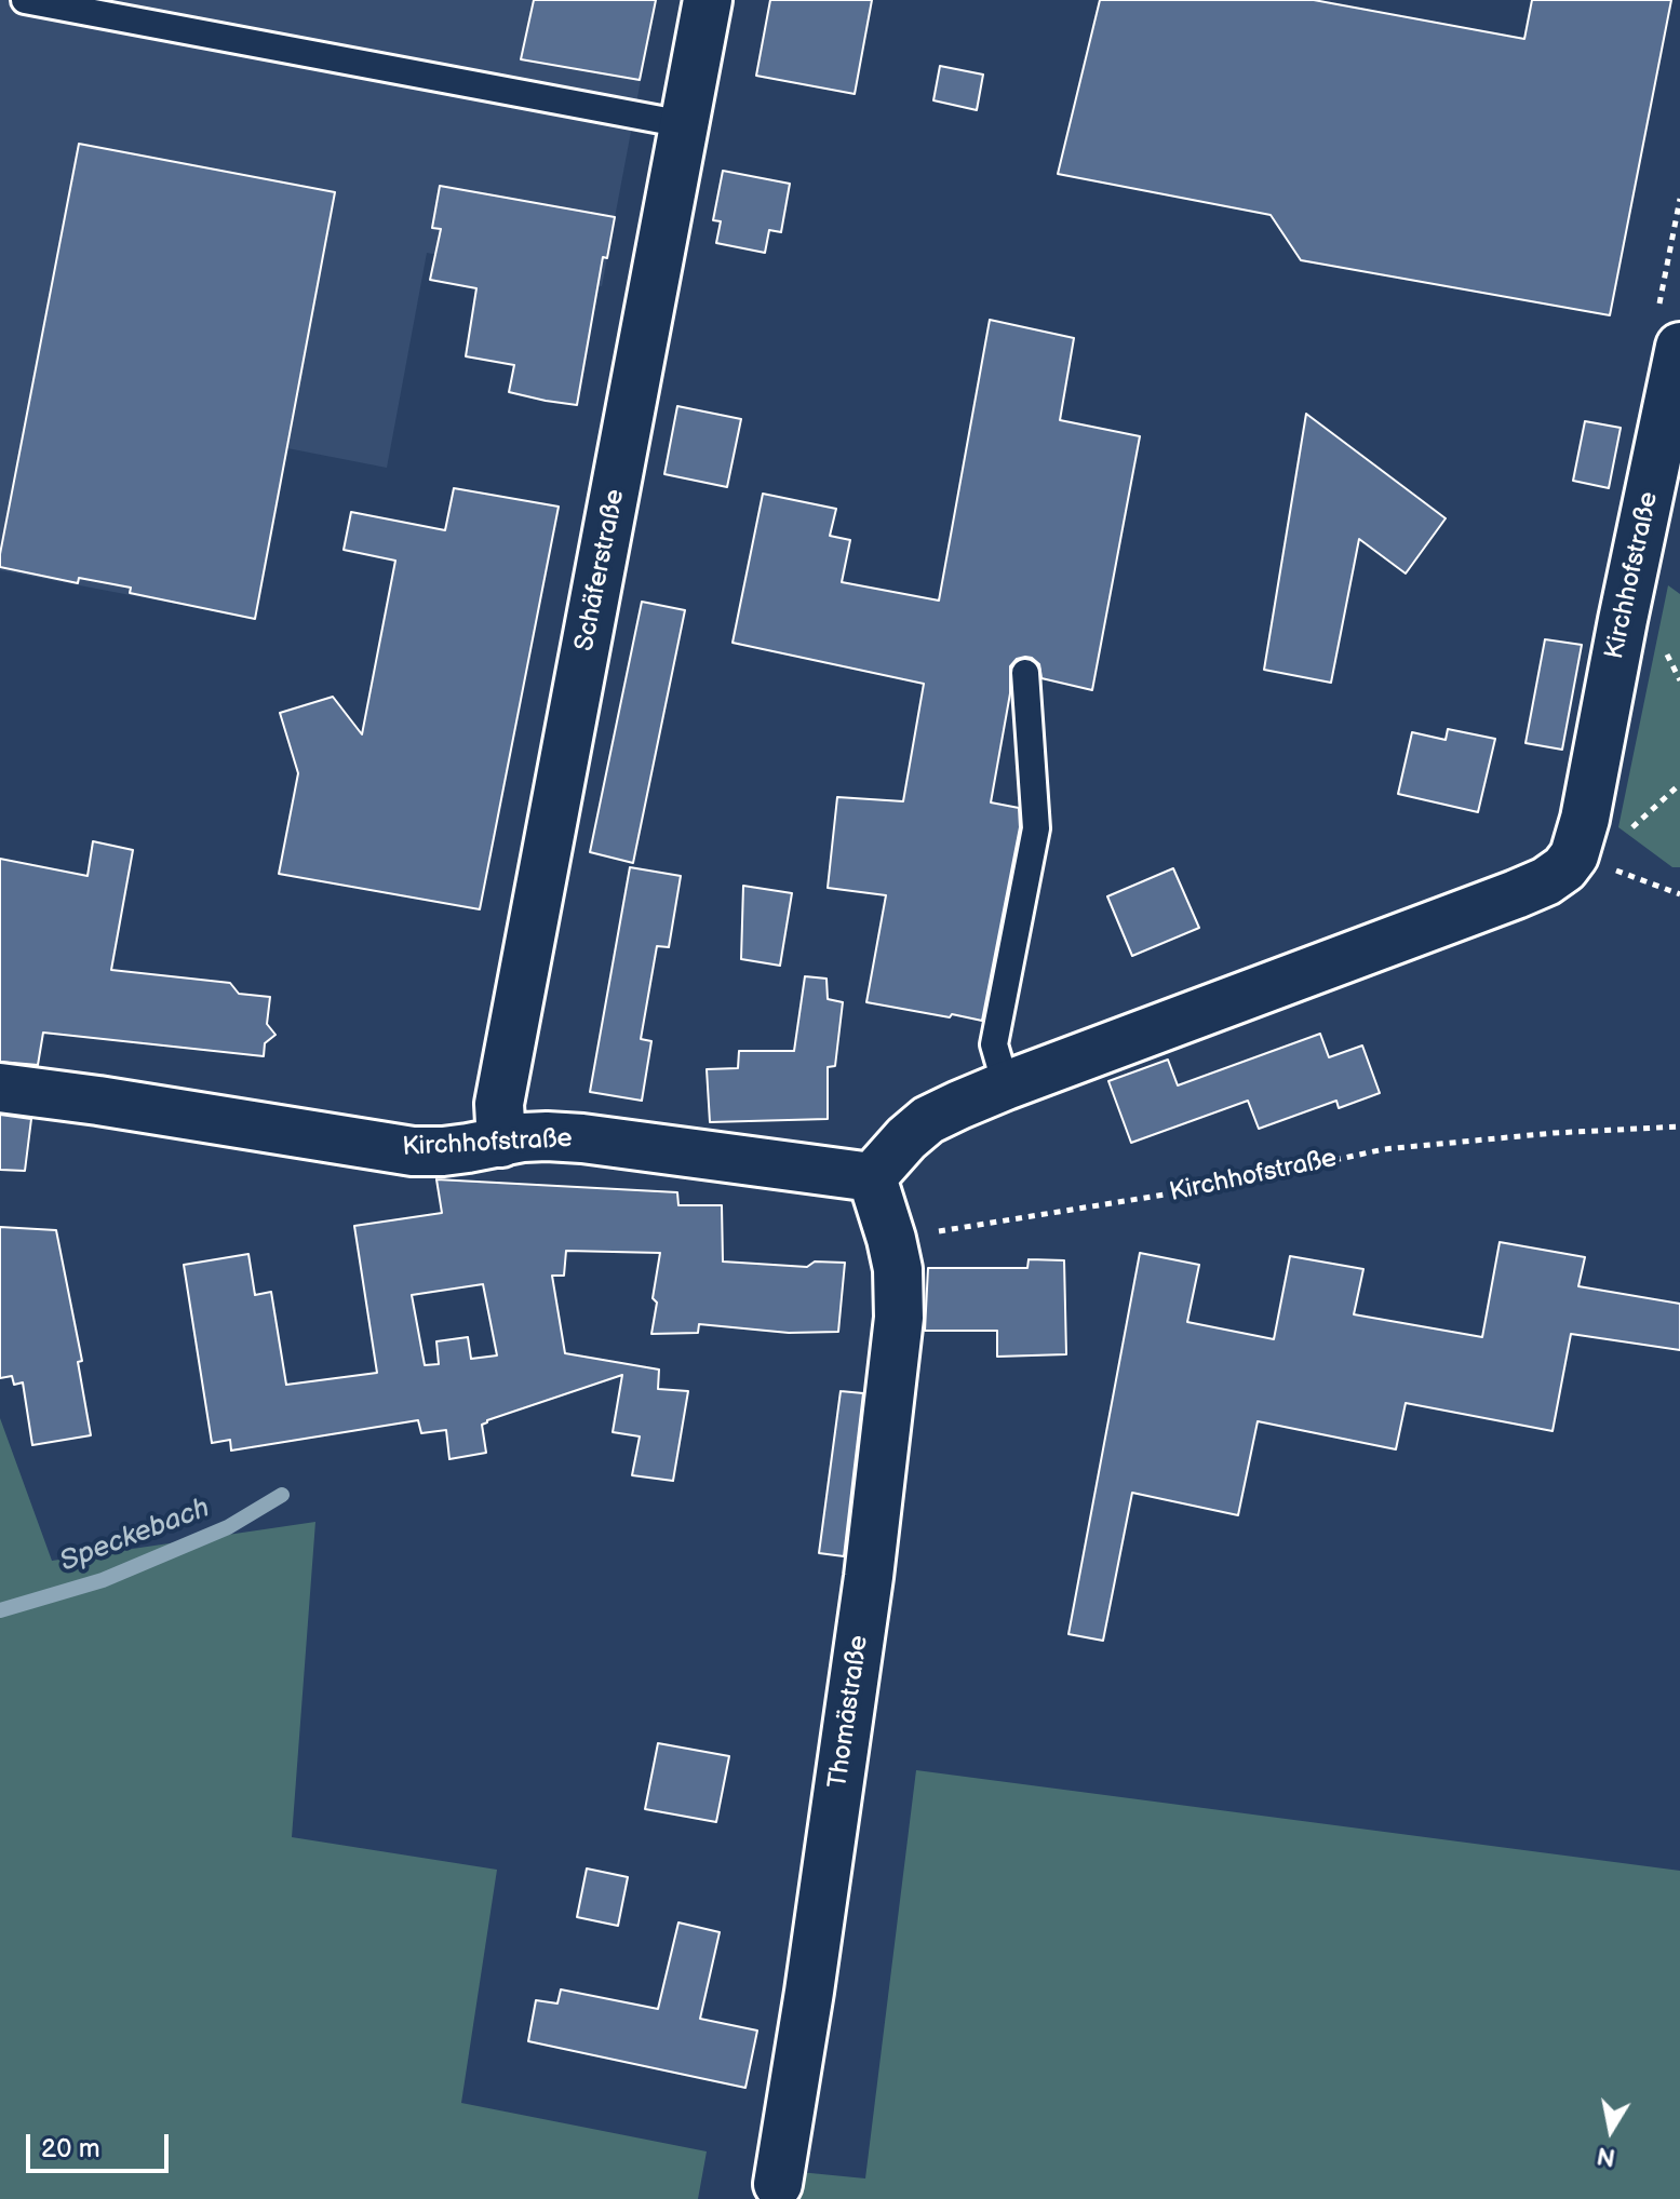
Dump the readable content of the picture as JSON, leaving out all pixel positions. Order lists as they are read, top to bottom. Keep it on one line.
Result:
{"streets":{"street":["Schäferstraße","Kirchhofstraße","Thomästraße"]},"crossings":[["Schäferstraße","Kirchhofstraße"],["Kirchhofstraße","Thomästraße"]],"water":["Speckebach"],"scale_bar":"20 m","north":"bottom"}
